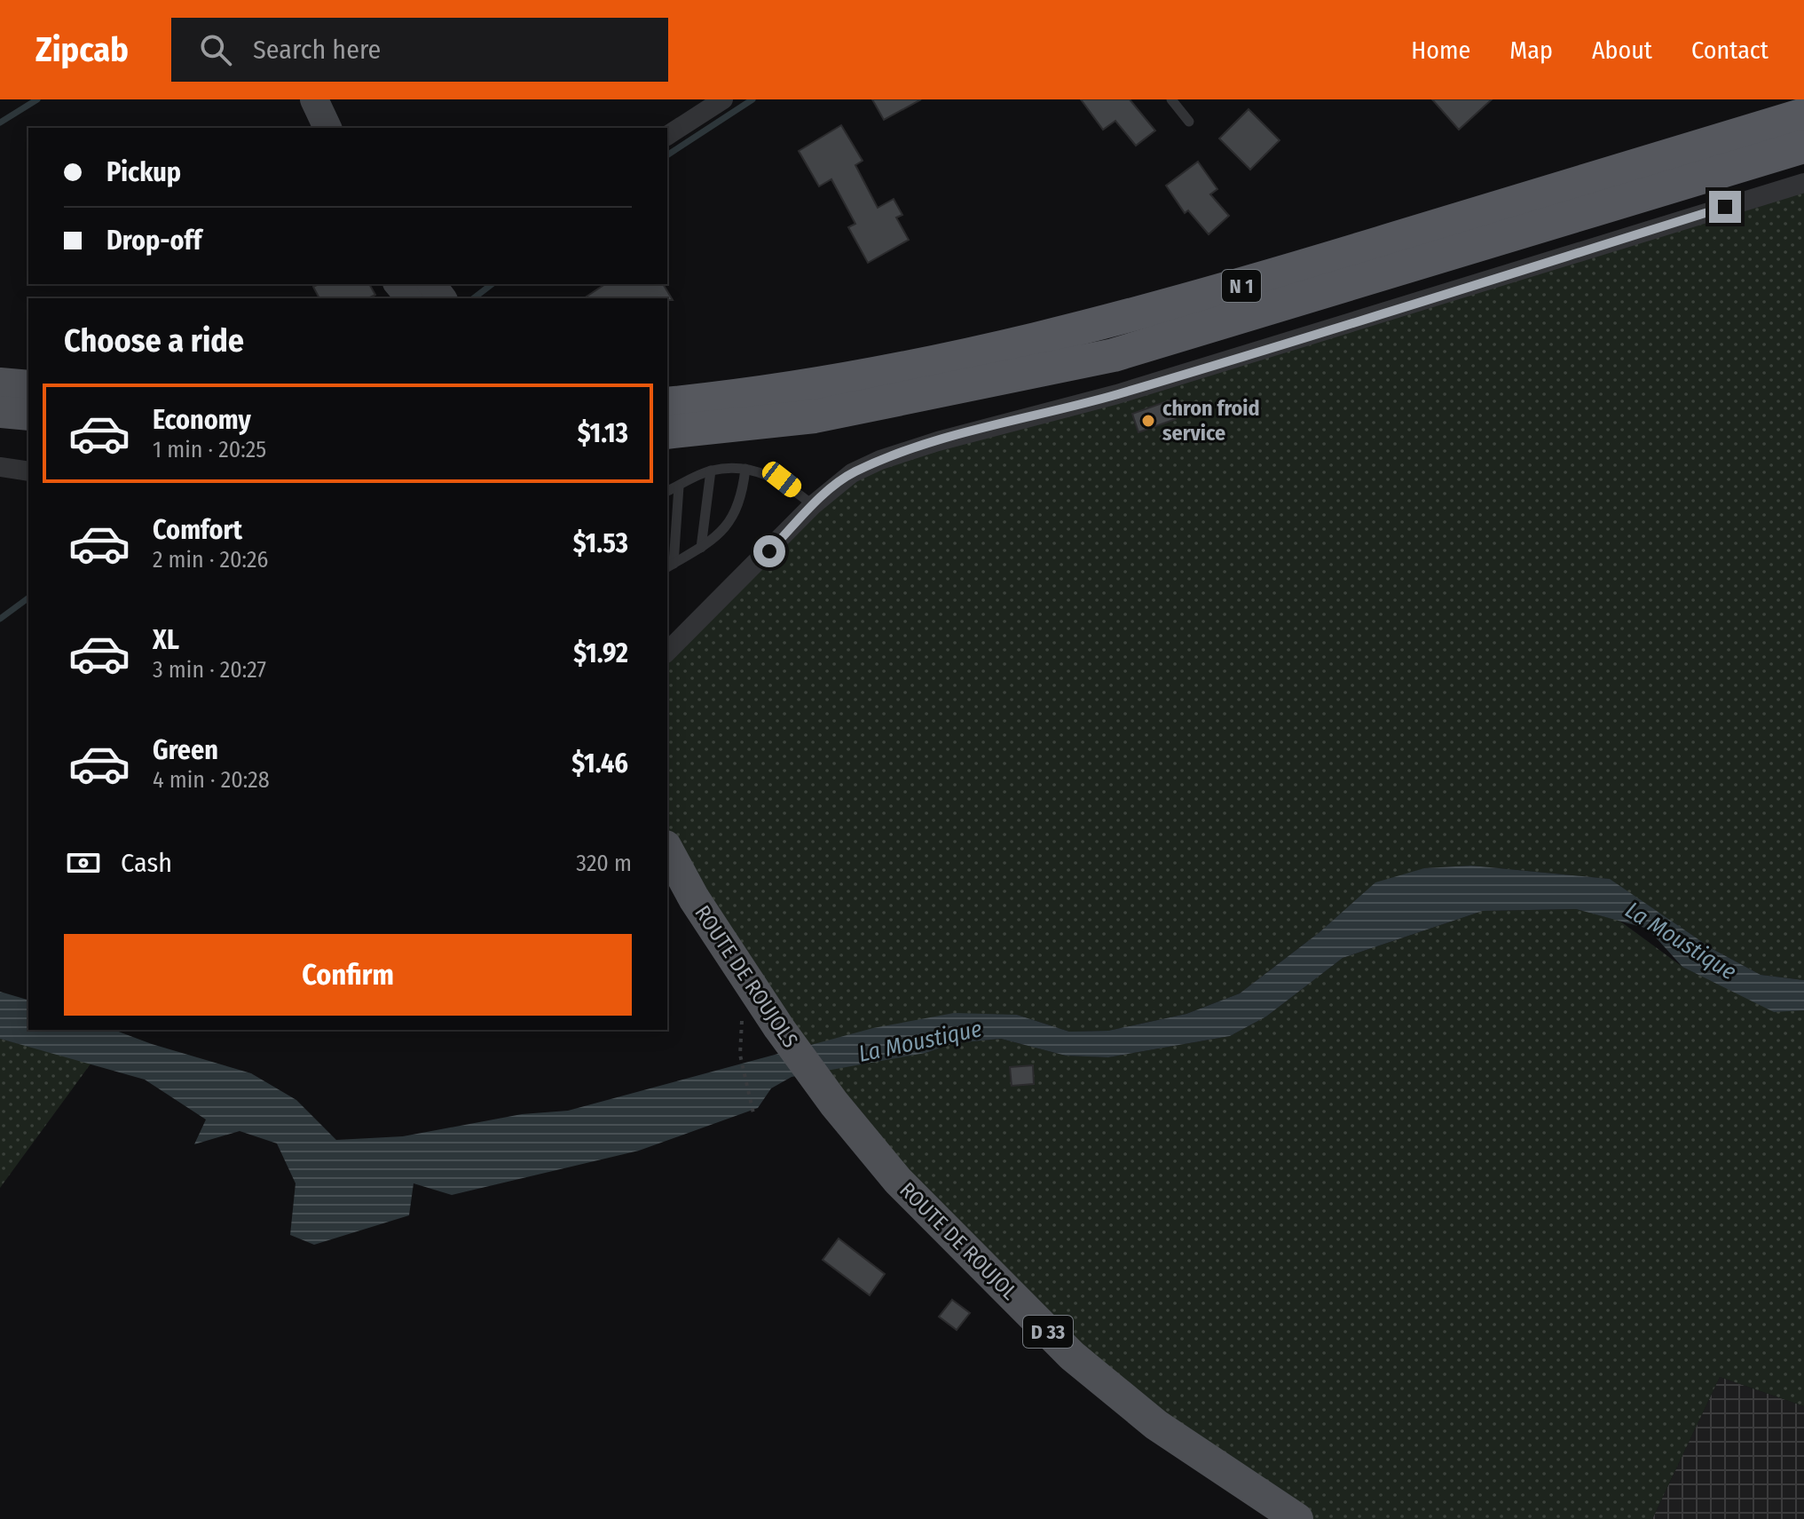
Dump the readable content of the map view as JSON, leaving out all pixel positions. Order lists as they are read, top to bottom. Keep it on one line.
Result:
{"streets":{"highway":["N 1"],"main road":["ROUTE DE ROUJOLS","ROUTE DE ROUJOL","D 33"]},"crossings":[["ROUTE DE ROUJOLS","ROUTE DE ROUJOL"]],"water":["La Moustique"],"places":["chron froid service"],"page":{"header":"Zipcab","search":"Search here","nav":["Home","Map","About","Contact"],"banner":["Pickup","Drop-off"],"heading":"Choose a ride","list":[{"name":"Economy","note":"1 min · 20:25","value":"$1.13"},{"name":"Comfort","note":"2 min · 20:26","value":"$1.53"},{"name":"XL","note":"3 min · 20:27","value":"$1.92"},{"name":"Green","note":"4 min · 20:28","value":"$1.46"}],"pay":["Cash","320 m"],"buttons":"Confirm"}}
